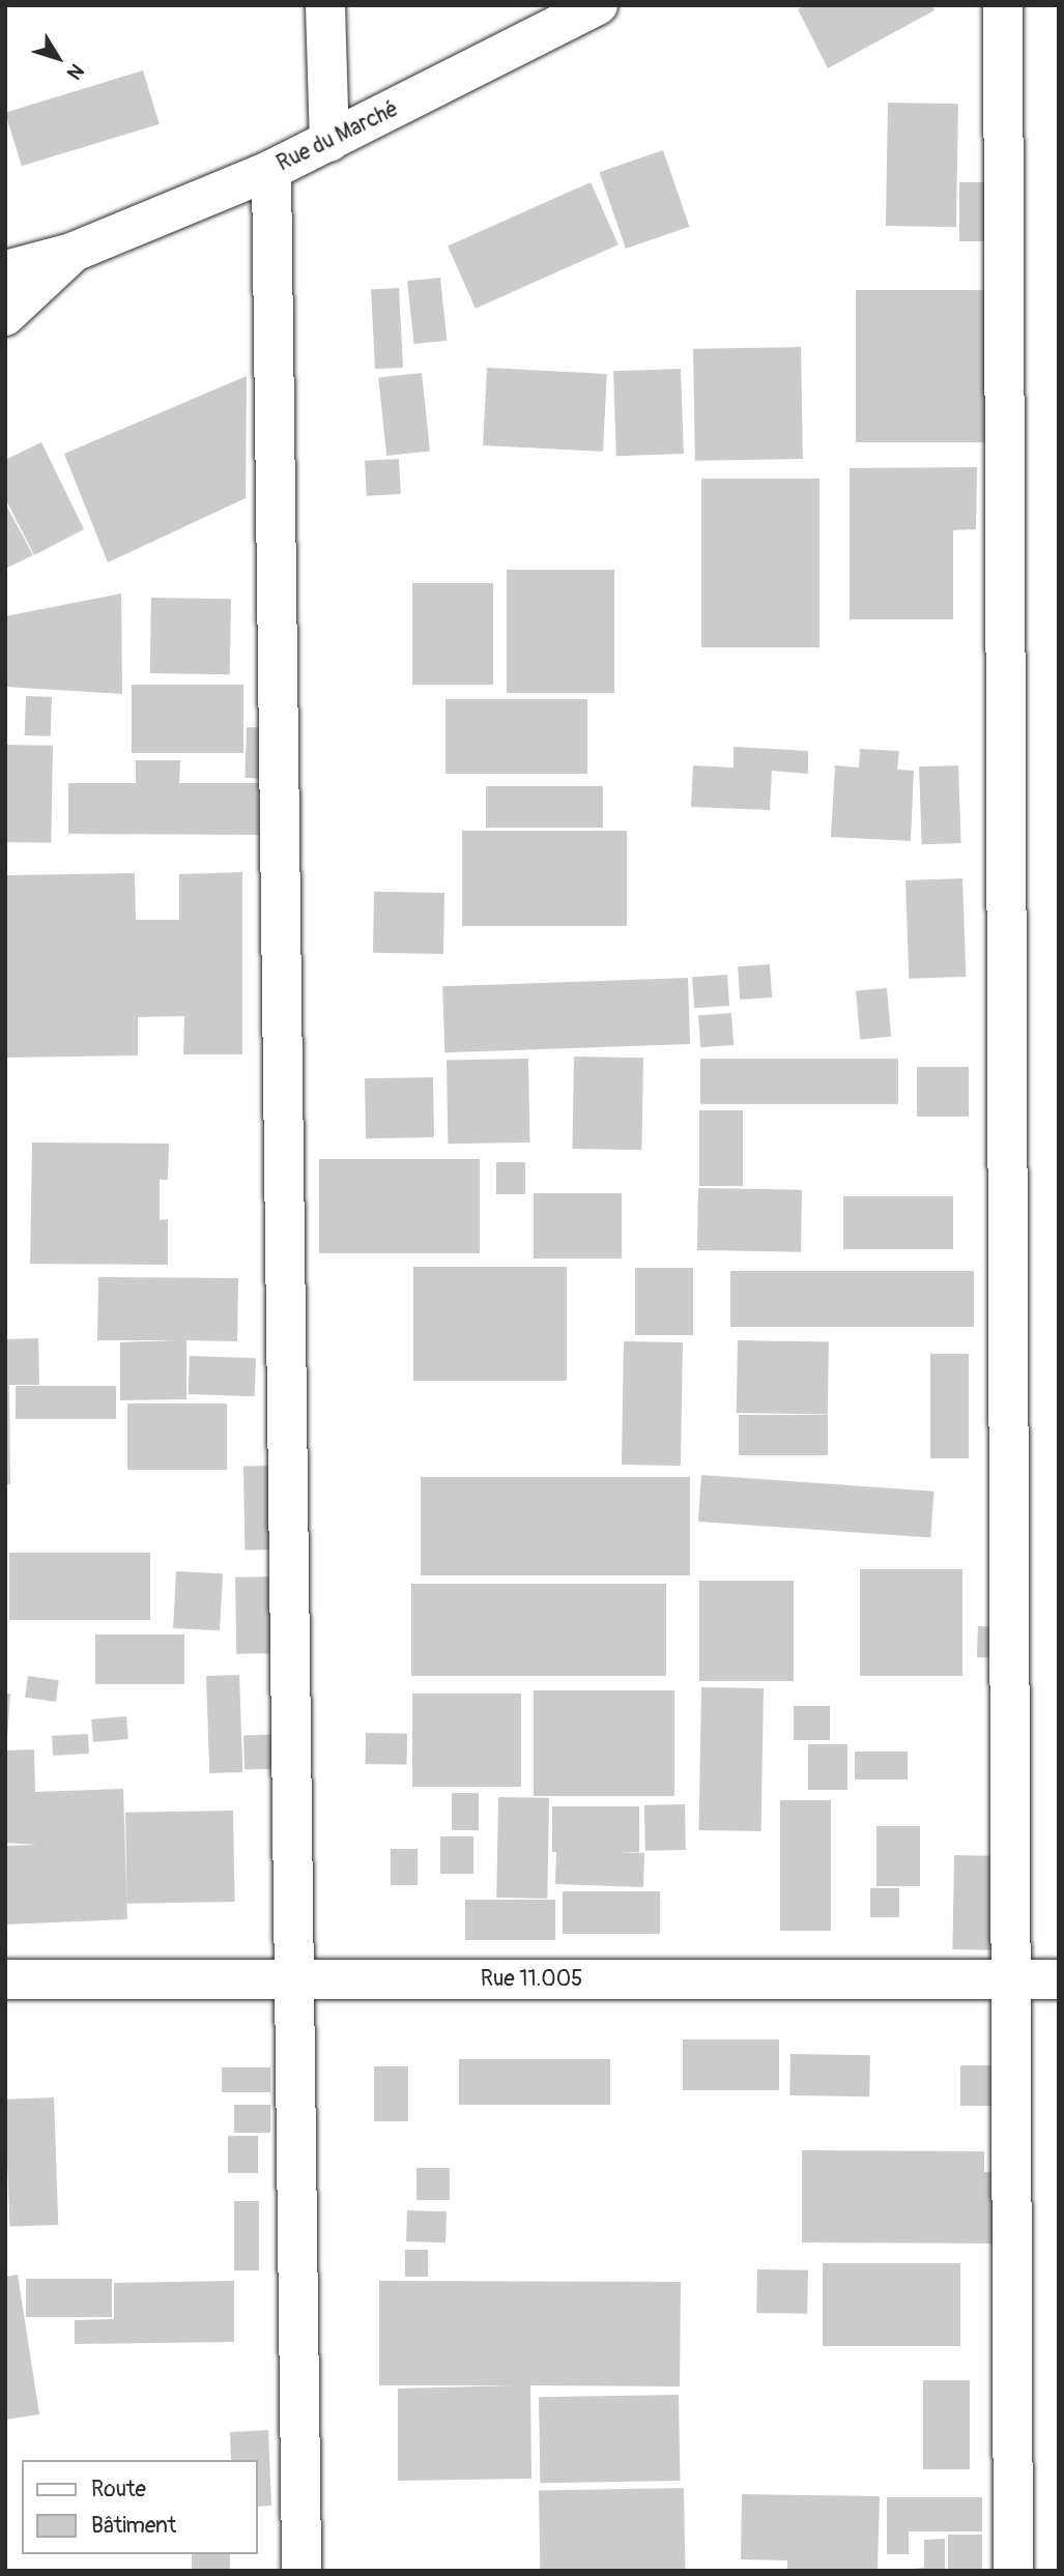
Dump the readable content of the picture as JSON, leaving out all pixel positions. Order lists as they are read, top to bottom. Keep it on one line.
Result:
{"streets":{"street":["Rue du Marché","Rue 11.005"]},"legend":["Route","Bâtiment"],"north":"bottom right"}
